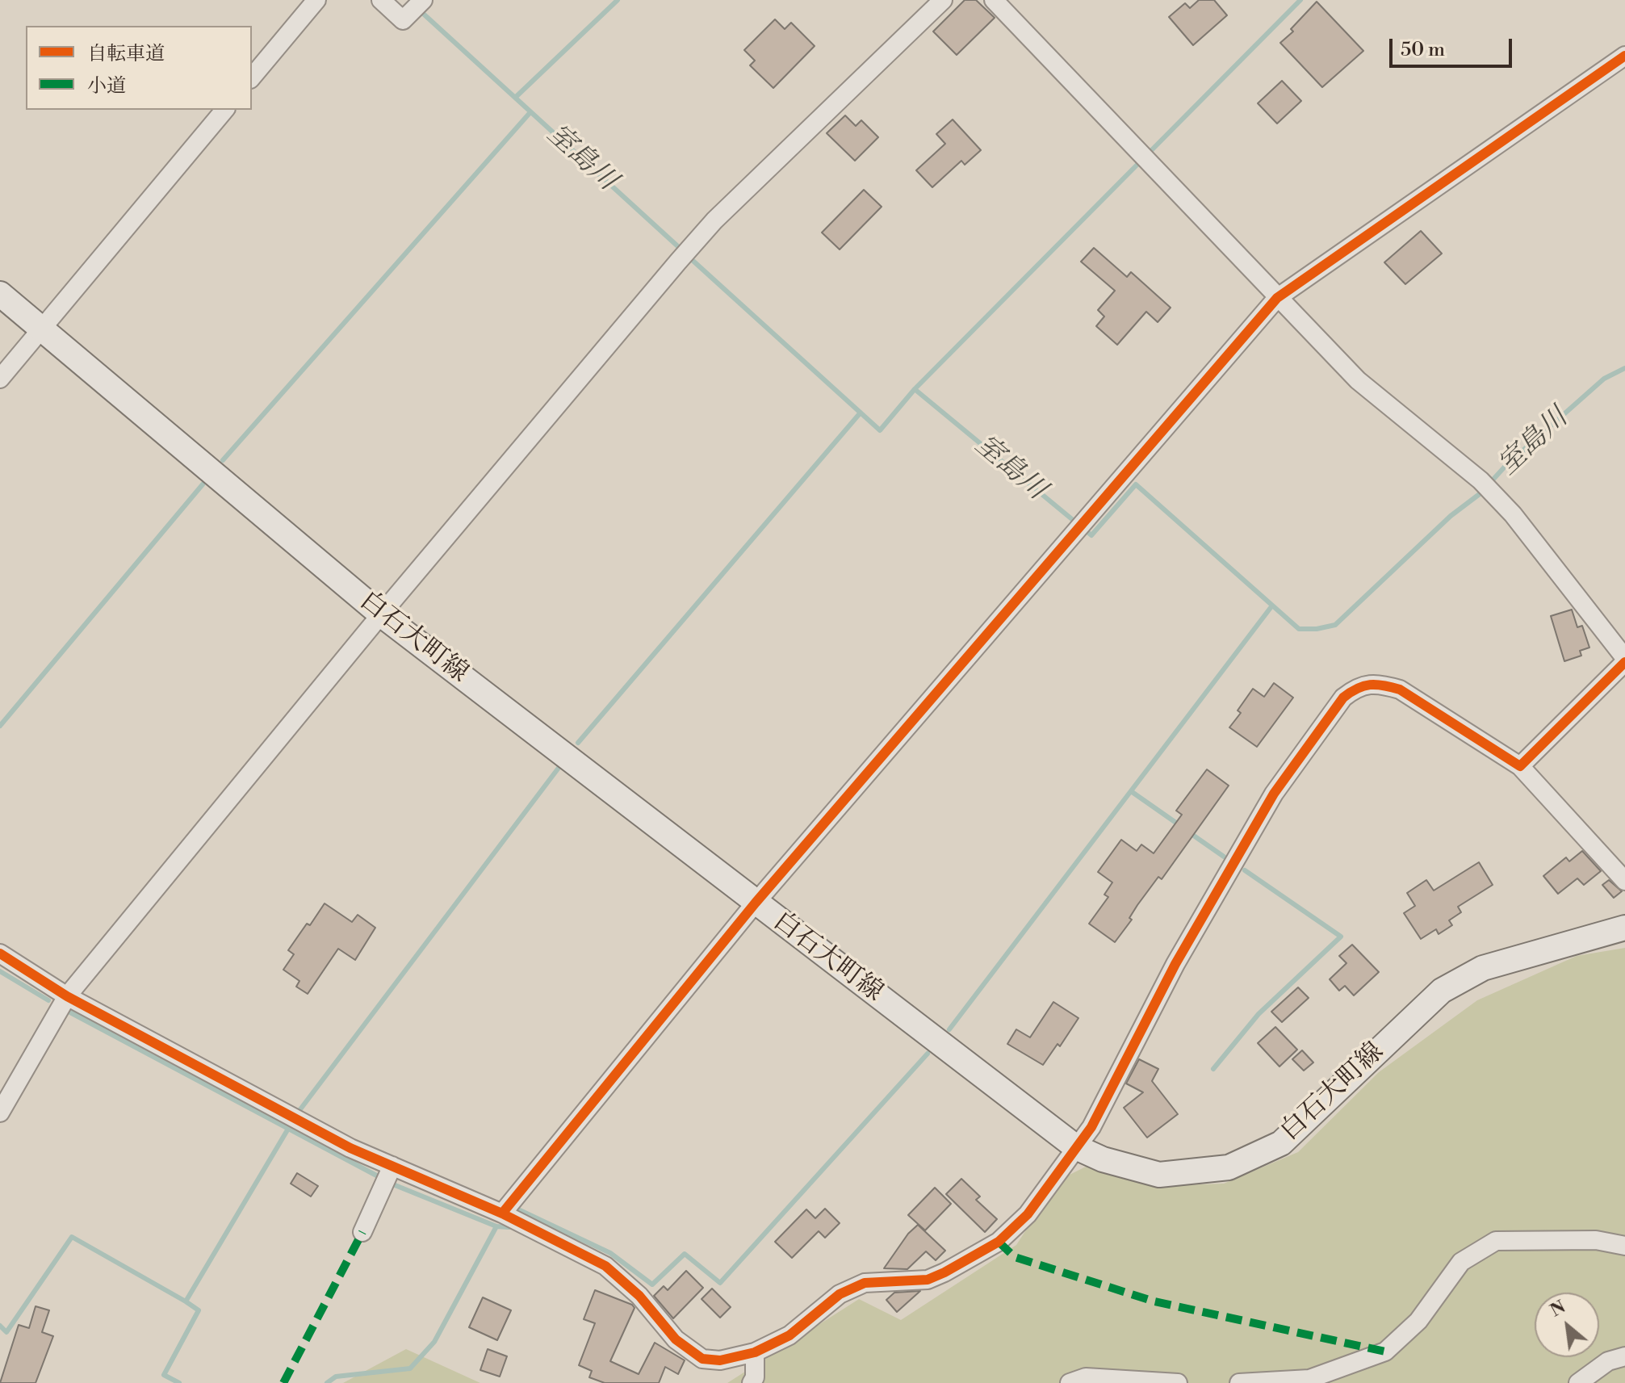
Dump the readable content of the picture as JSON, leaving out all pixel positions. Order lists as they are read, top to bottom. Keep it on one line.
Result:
{"streets":{"main road":["白石大町線"]},"water":["室島川"],"legend":["自転車道","小道"],"scale_bar":"50 m","north":"top left"}
